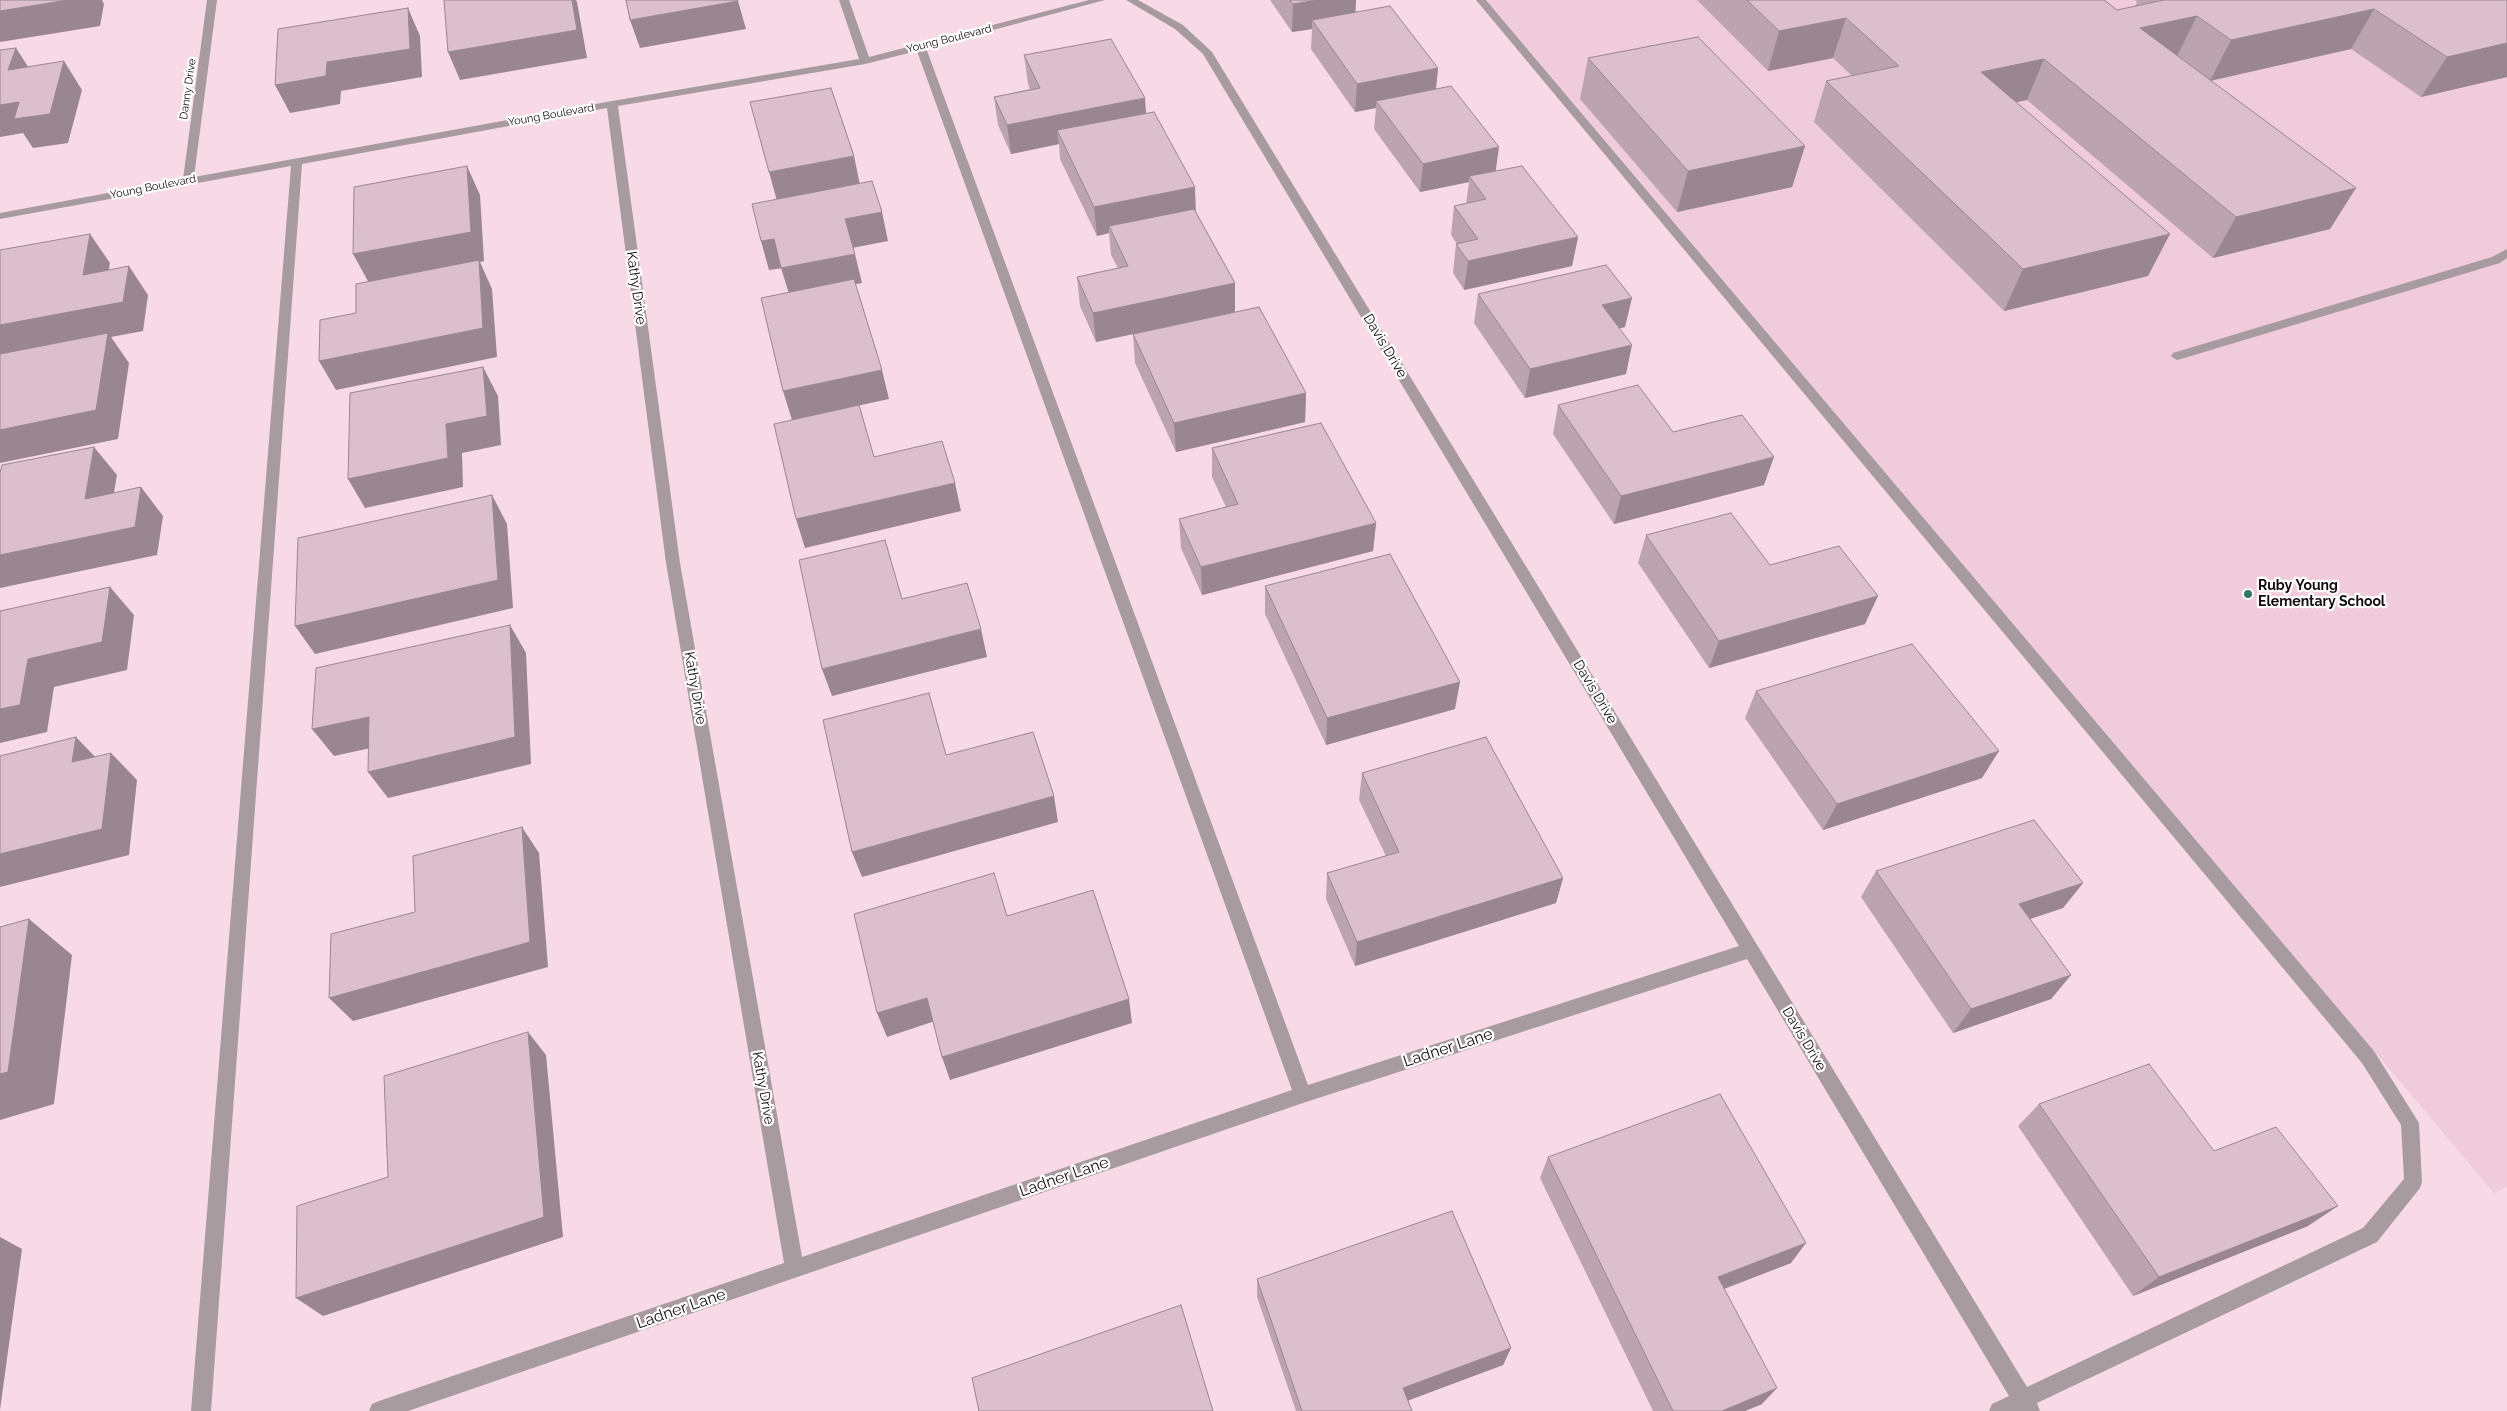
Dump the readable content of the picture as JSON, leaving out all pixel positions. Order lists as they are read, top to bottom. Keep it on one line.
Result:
{"streets":{"street":["Young Boulevard","Danny Drive","Kathy Drive","Davis Drive","Ladner Lane"]},"crossings":[["Young Boulevard","Danny Drive"],["Young Boulevard","Kathy Drive"],["Kathy Drive","Ladner Lane"],["Davis Drive","Ladner Lane"]],"places":["Ruby Young Elementary School"]}
